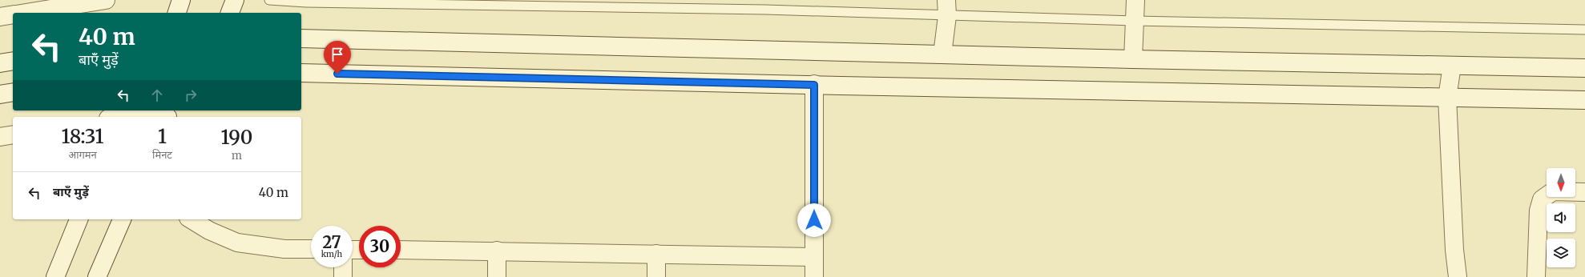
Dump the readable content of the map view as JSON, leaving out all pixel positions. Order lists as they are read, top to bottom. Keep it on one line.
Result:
{"north":"bottom","page":{"turn":["40 m","बाएँ मुड़ें"],"eta":["18:31","आगमन","1","मिनट","190","m"],"list":[{"name":"बाएँ मुड़ें","value":"40 m"}],"speed":"27 km/h","limit":"30"}}
